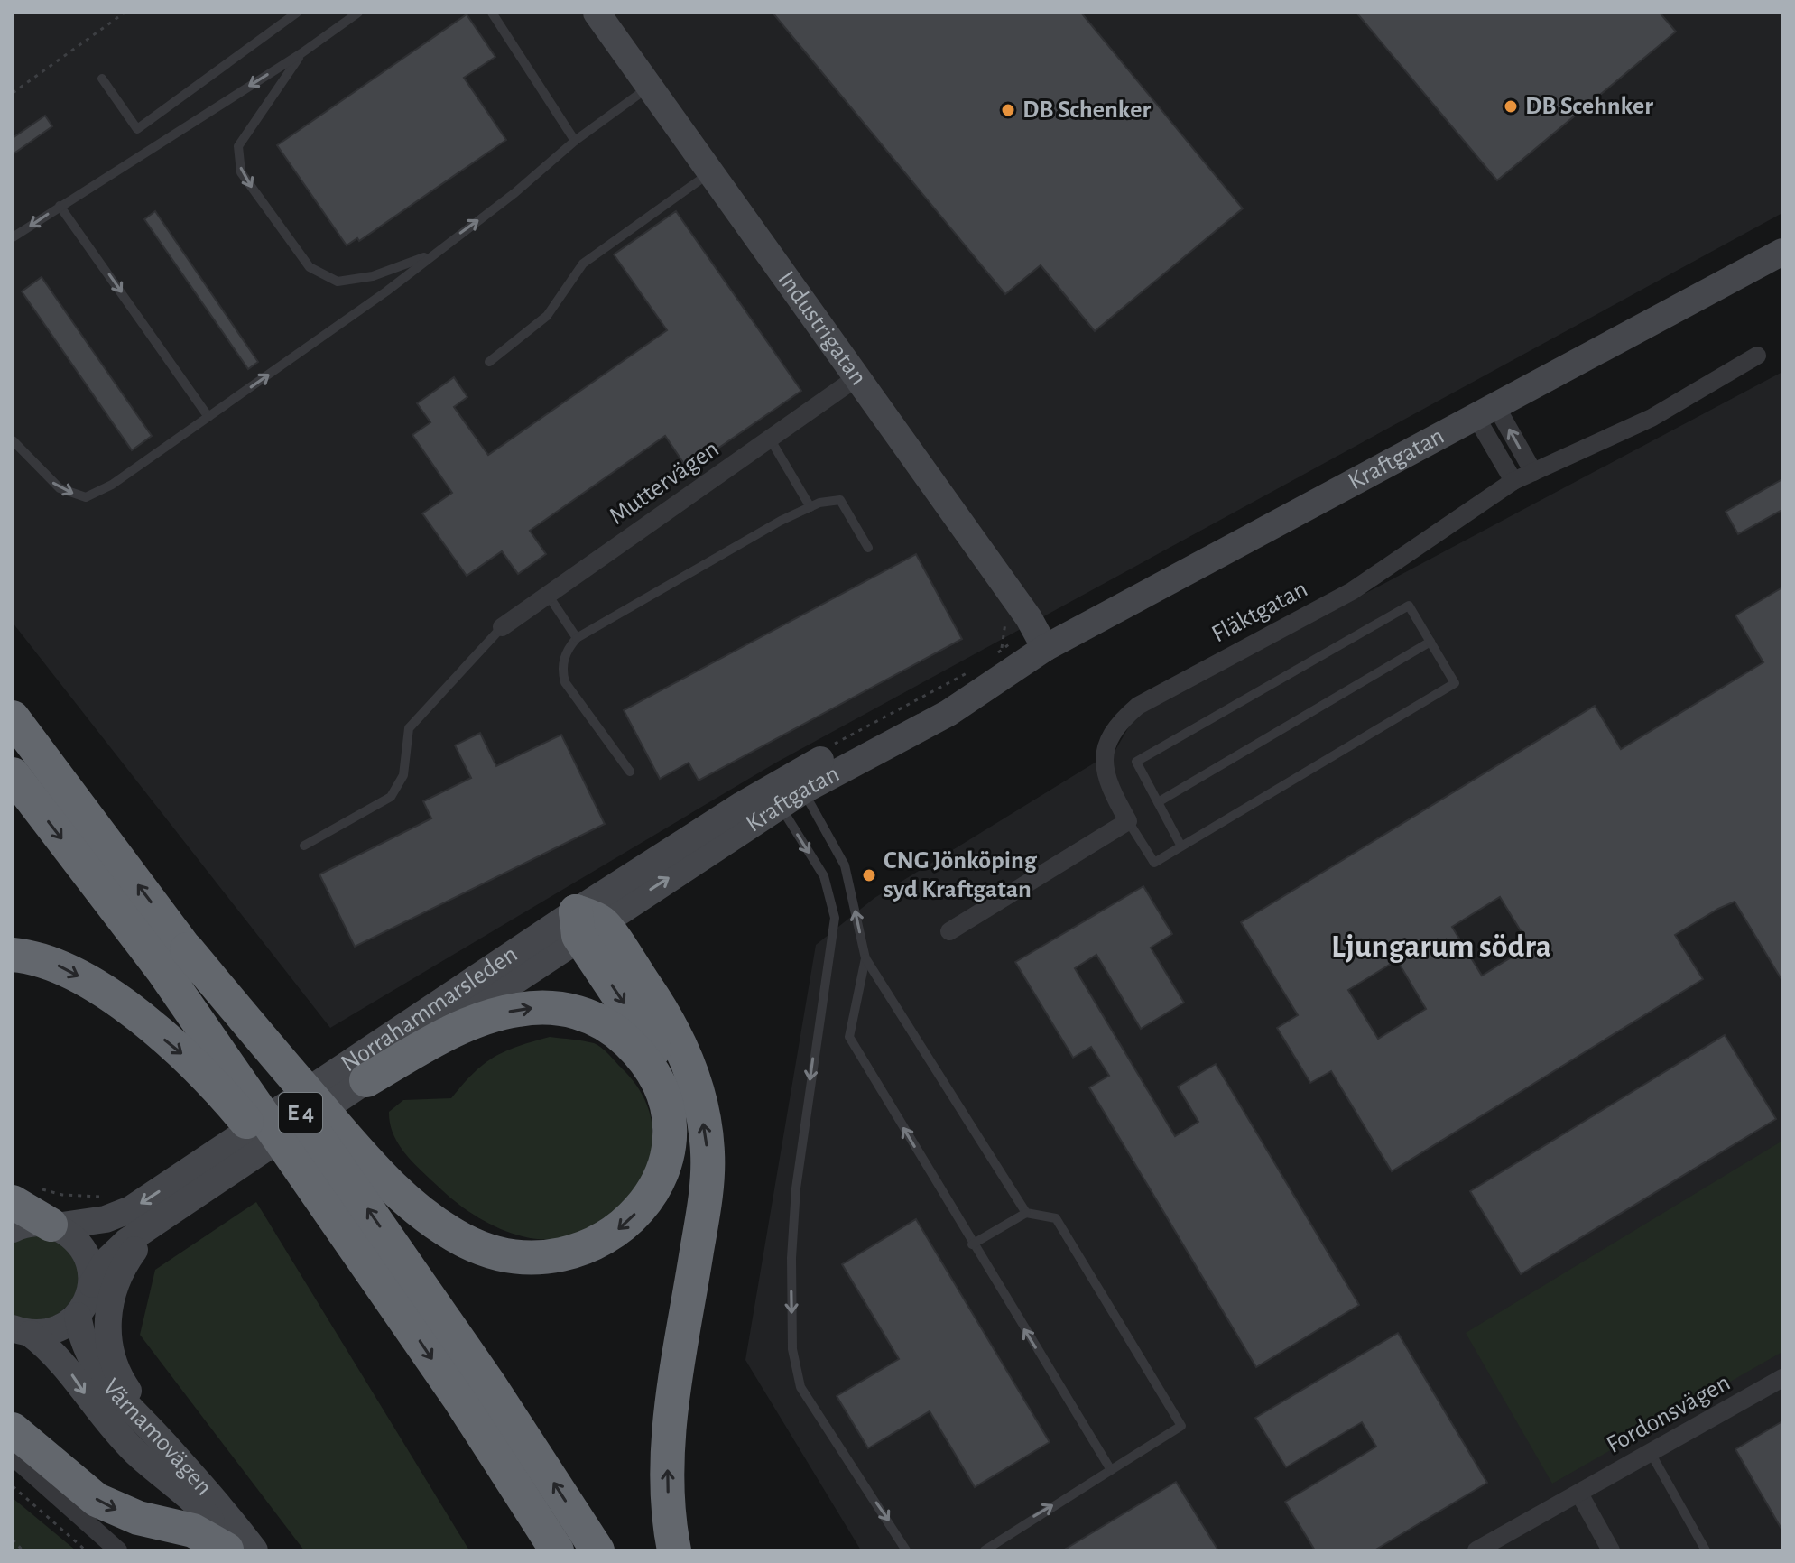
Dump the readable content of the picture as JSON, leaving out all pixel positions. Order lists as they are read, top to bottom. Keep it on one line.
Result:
{"streets":{"highway":["E 4"],"street":["Industrigatan","Kraftgatan","Muttervägen","Fläktgatan","Norrahammarsleden","Fordonsvägen","Värnamovägen"]},"crossings":[["Industrigatan","Kraftgatan"],["Industrigatan","Muttervägen"],["Kraftgatan","Norrahammarsleden"],["Norrahammarsleden","Värnamovägen"]],"districts":["Ljungarum södra"],"places":["DB Scehnker","DB Schenker","CNG Jönköping syd Kraftgatan"]}
